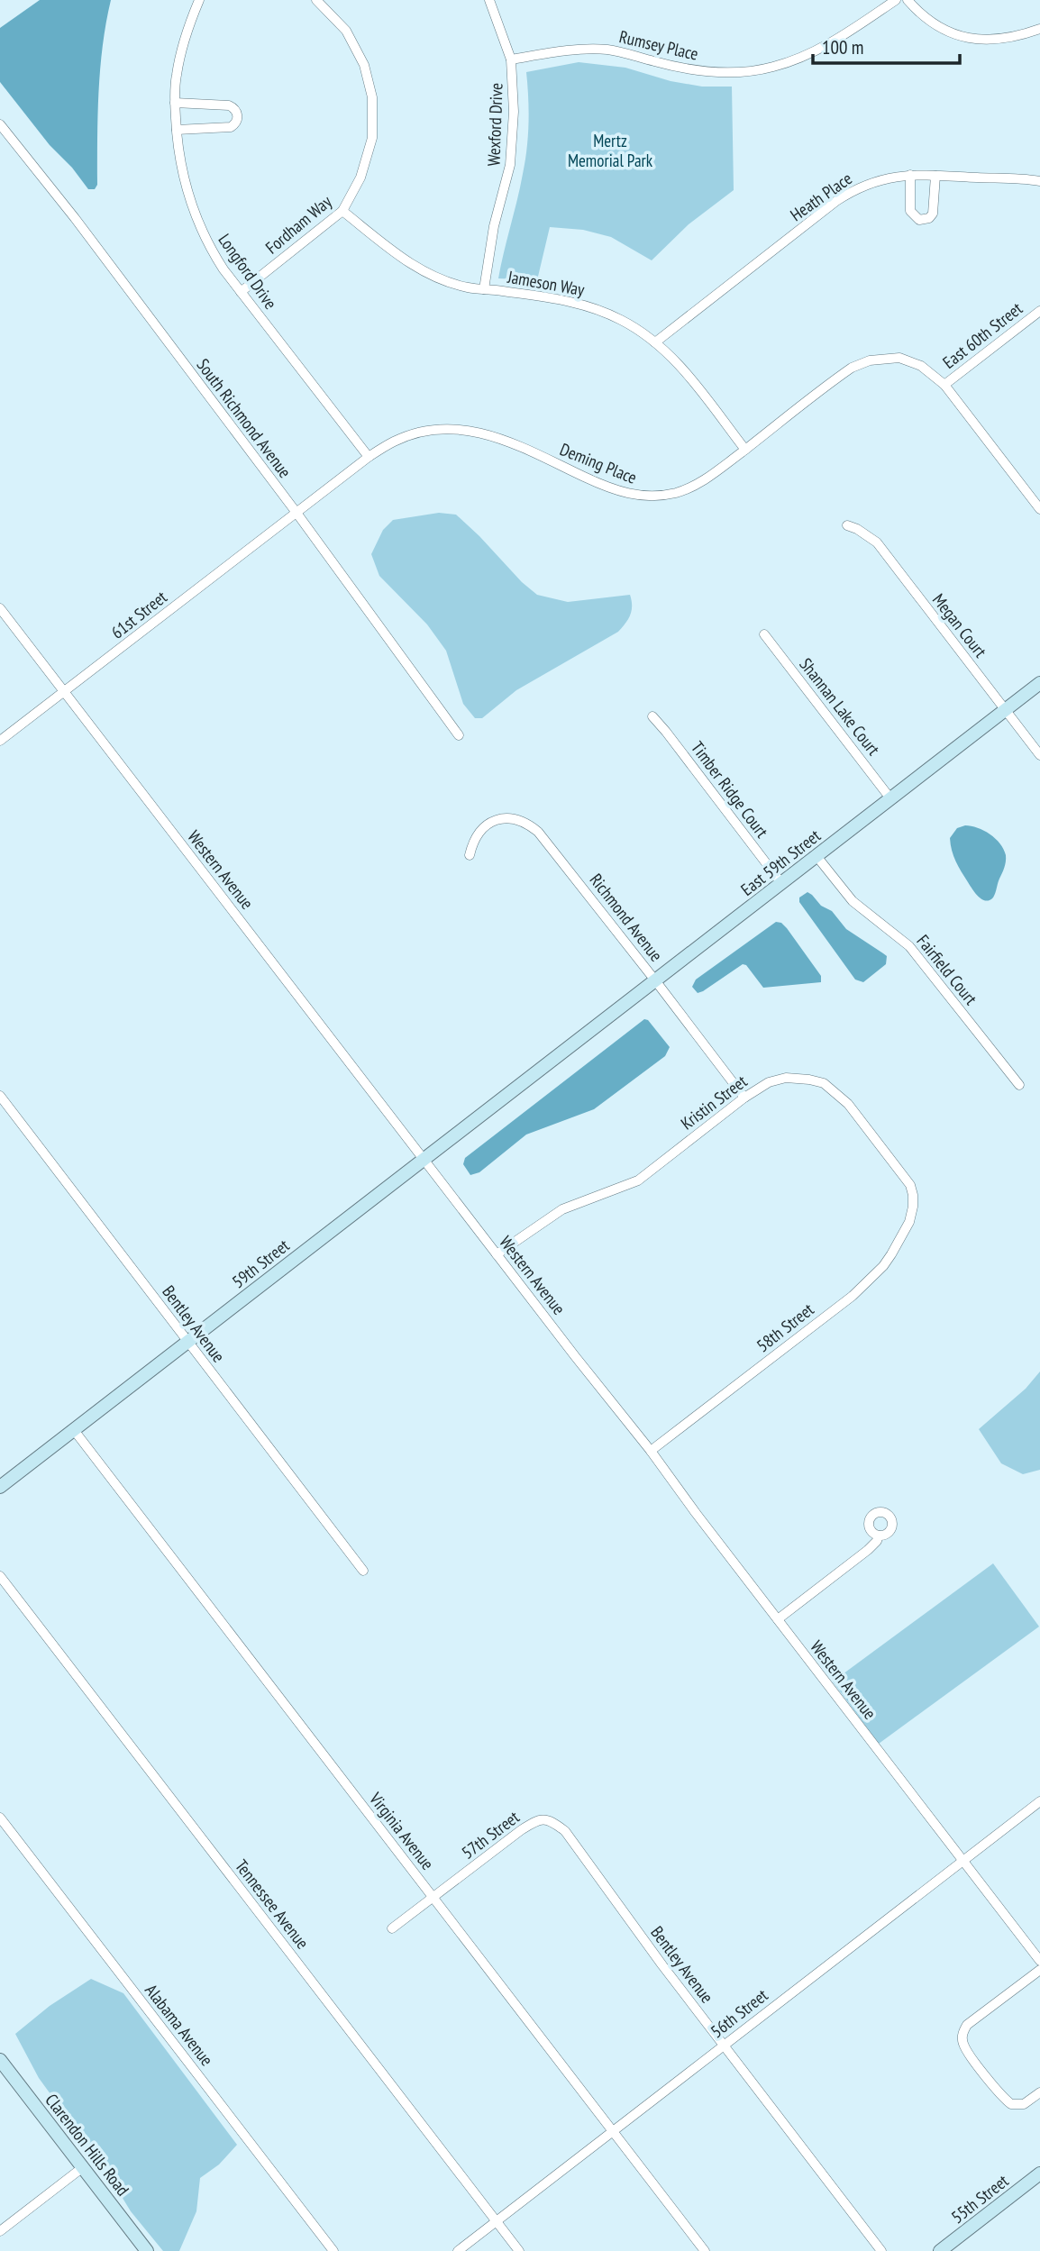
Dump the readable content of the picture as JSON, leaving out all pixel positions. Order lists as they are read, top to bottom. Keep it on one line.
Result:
{"streets":{"street":["Rumsey Place","Wexford Drive","Heath Place","Fordham Way","Longford Drive","Jameson Way","East 60th Street","South Richmond Avenue","Deming Place","61st Street","Megan Court","Shannan Lake Court","Timber Ridge Court","East 59th Street","Western Avenue","Richmond Avenue","Fairfield Court","Kristin Street","59th Street","Bentley Avenue","58th Street","Virginia Avenue","57th Street","Tennessee Avenue","56th Street","Alabama Avenue","Clarendon Hills Road","55th Street"]},"crossings":[["Rumsey Place","Wexford Drive"],["Wexford Drive","Jameson Way"],["Heath Place","Jameson Way"],["Fordham Way","Longford Drive"],["Fordham Way","Jameson Way"],["Longford Drive","Deming Place"],["Jameson Way","Deming Place"],["East 60th Street","Deming Place"],["South Richmond Avenue","Deming Place"],["South Richmond Avenue","61st Street"],["Deming Place","61st Street"],["61st Street","Western Avenue"],["Megan Court","East 59th Street"],["Shannan Lake Court","East 59th Street"],["Timber Ridge Court","East 59th Street"],["East 59th Street","Richmond Avenue"],["East 59th Street","Fairfield Court"],["East 59th Street","59th Street"],["Western Avenue","Kristin Street"],["Western Avenue","59th Street"],["Western Avenue","58th Street"],["Western Avenue","56th Street"],["Richmond Avenue","Kristin Street"],["Kristin Street","58th Street"],["59th Street","Bentley Avenue"],["59th Street","Virginia Avenue"],["Bentley Avenue","57th Street"],["Bentley Avenue","56th Street"],["Virginia Avenue","57th Street"],["Virginia Avenue","56th Street"],["Tennessee Avenue","56th Street"]],"parks":["Mertz Memorial Park"],"scale_bar":"100 m"}
